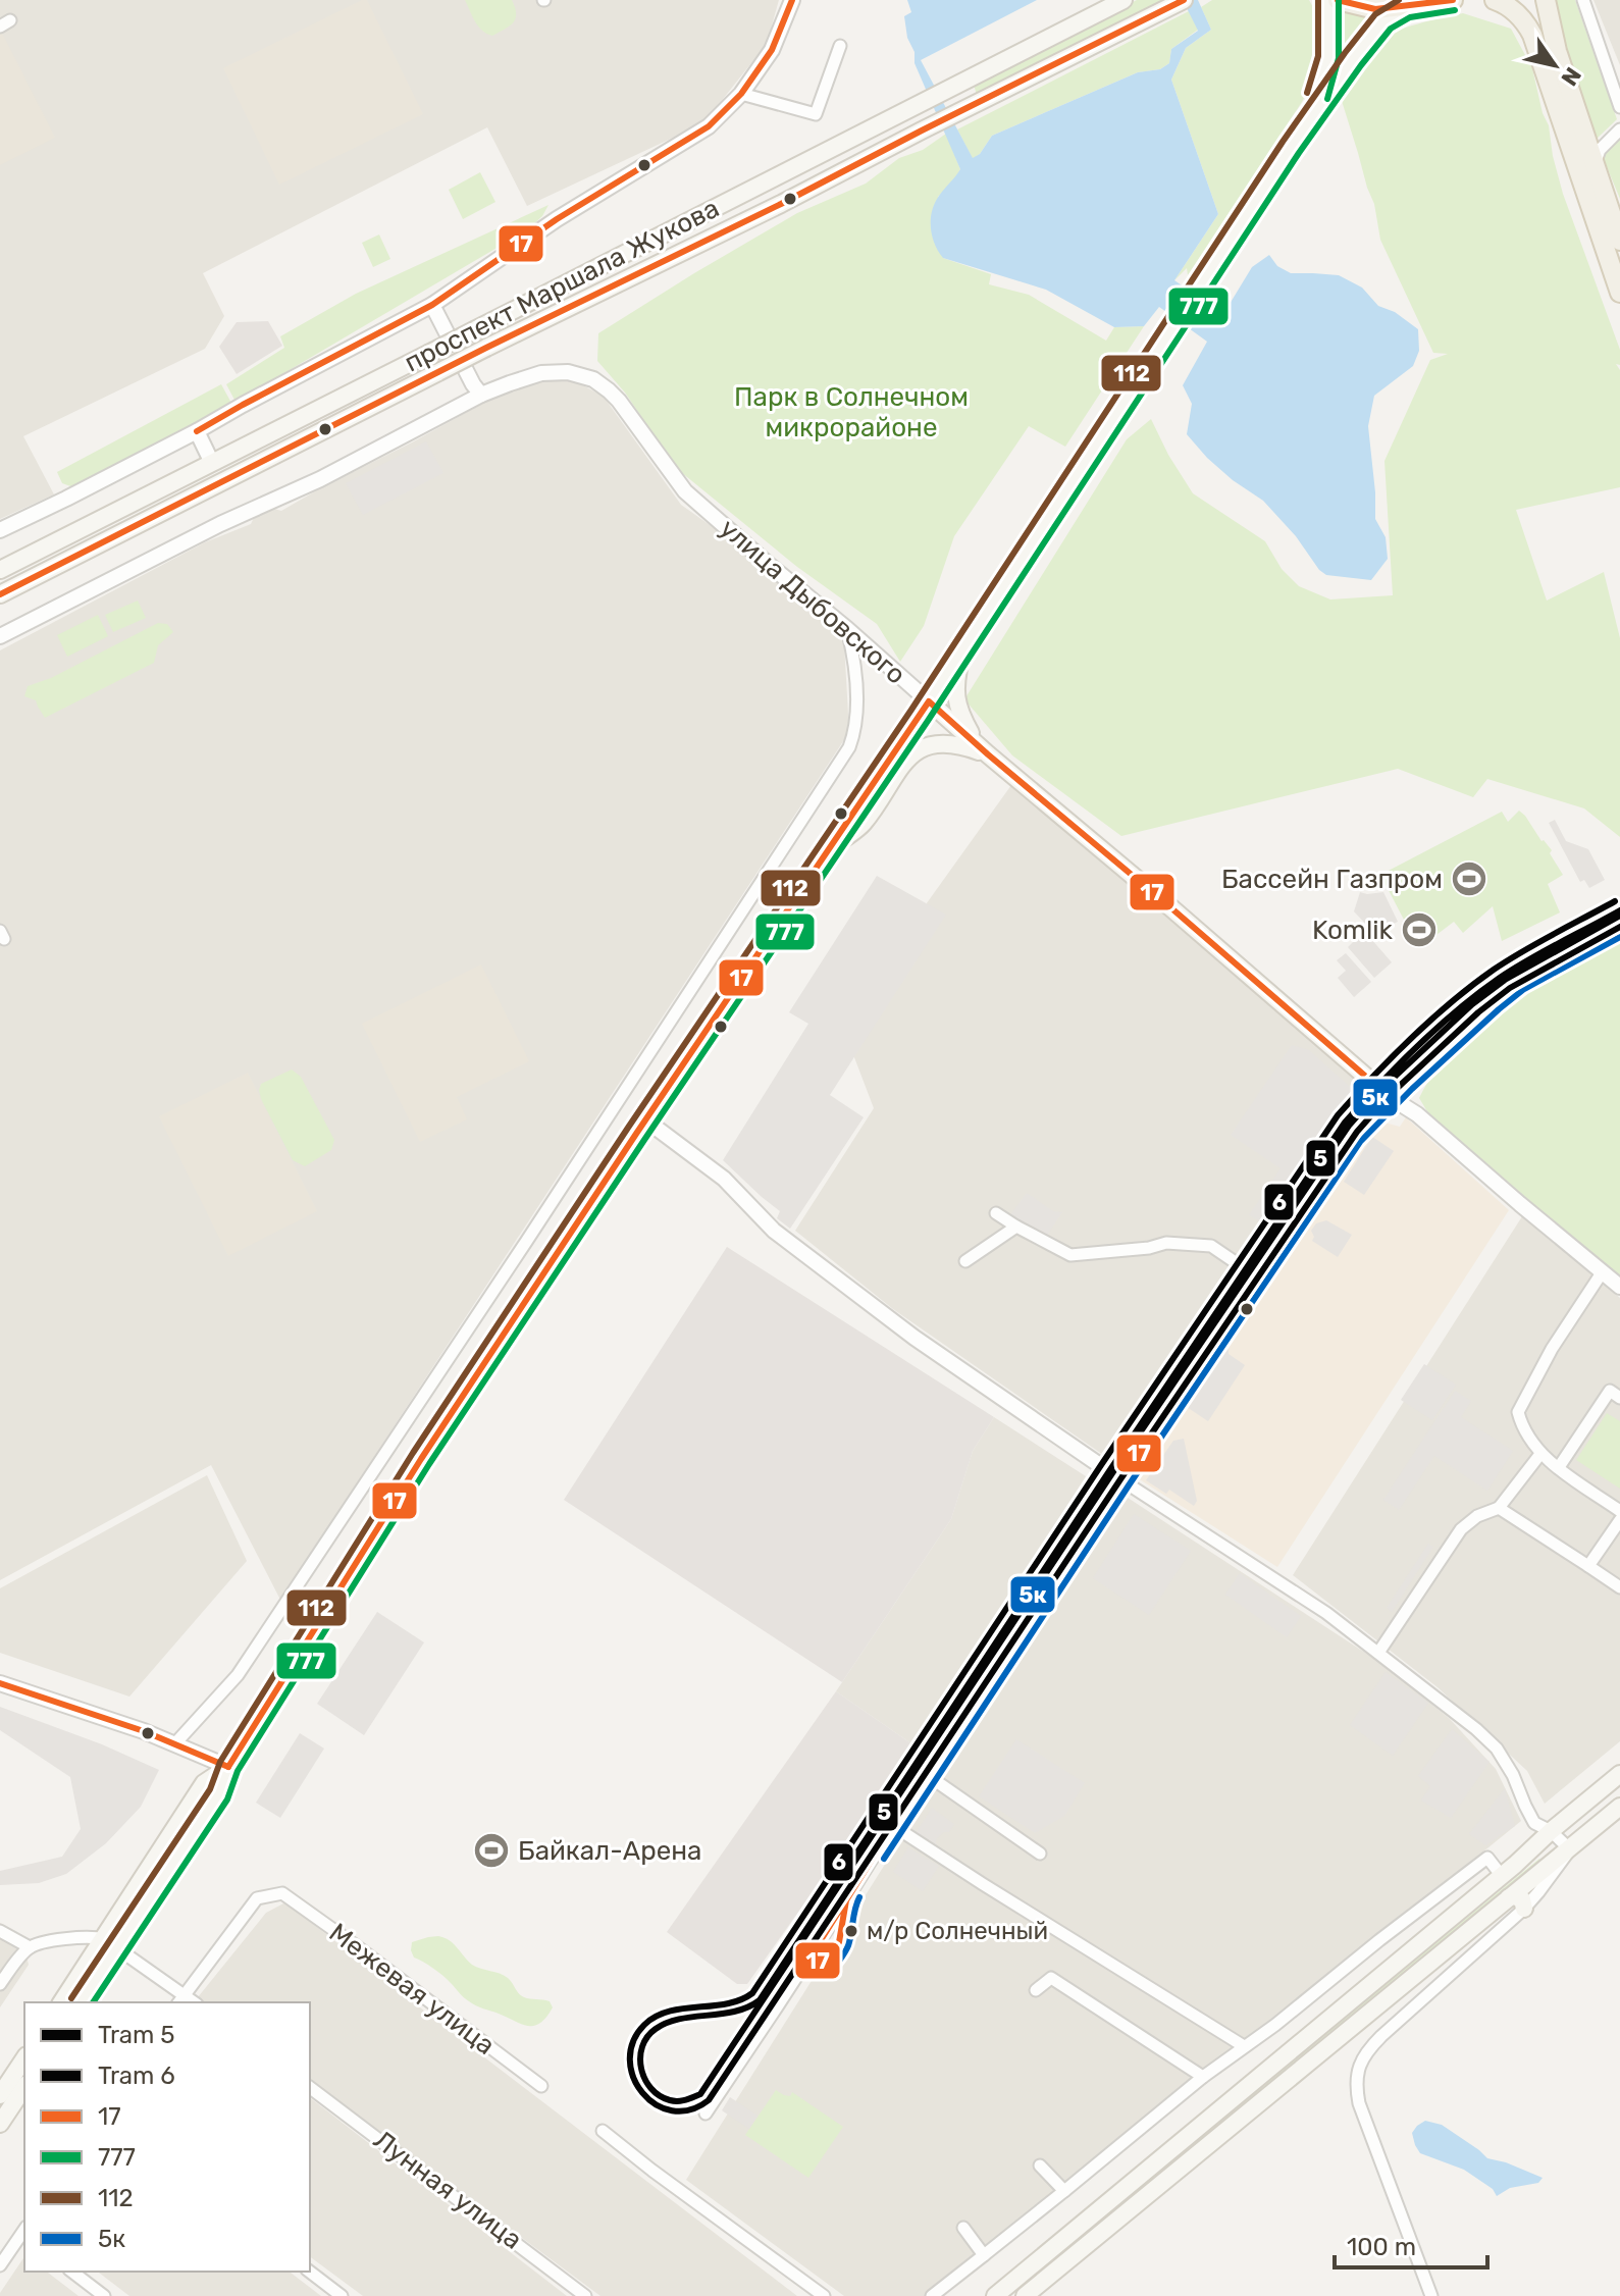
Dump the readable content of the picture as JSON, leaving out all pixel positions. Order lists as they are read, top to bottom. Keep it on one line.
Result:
{"streets":{"main road":["проспект Маршала Жукова","улица Дыбовского"],"street":["Межевая улица","Лунная улица"]},"parks":["Парк в Солнечном микрорайоне"],"places":{"sports":["Бассейн Газпром","Komlik","Байкал-Арена"],"other":["м/р Солнечный"]},"lines":["transit line 17","transit line 777","transit line 112","tram line 6","tram line 5","transit line 5к"],"legend":["Tram 5","Tram 6","17","777","112","5к"],"scale_bar":"100 m","north":"bottom right"}
